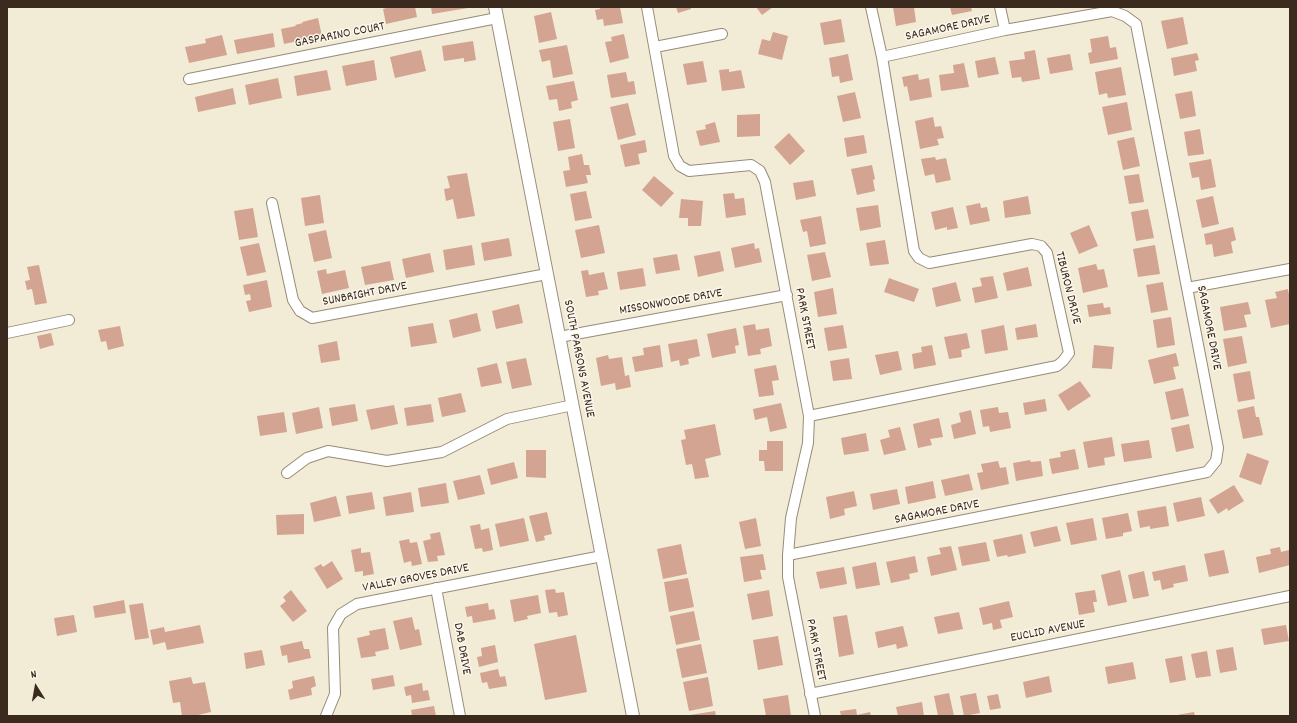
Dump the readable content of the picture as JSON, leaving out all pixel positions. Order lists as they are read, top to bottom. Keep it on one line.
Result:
{"streets":{"street":["SAGAMORE DRIVE","GASPARINO COURT","TIBURON DRIVE","SUNBRIGHT DRIVE","MISSONWOODE DRIVE","PARK STREET","SOUTH PARSONS AVENUE","VALLEY GROVES DRIVE","EUCLID AVENUE","DAB DRIVE"]},"crossings":[["SAGAMORE DRIVE","TIBURON DRIVE"],["SAGAMORE DRIVE","PARK STREET"],["GASPARINO COURT","SOUTH PARSONS AVENUE"],["TIBURON DRIVE","PARK STREET"],["SUNBRIGHT DRIVE","SOUTH PARSONS AVENUE"],["MISSONWOODE DRIVE","PARK STREET"],["MISSONWOODE DRIVE","SOUTH PARSONS AVENUE"],["PARK STREET","EUCLID AVENUE"],["SOUTH PARSONS AVENUE","VALLEY GROVES DRIVE"],["VALLEY GROVES DRIVE","DAB DRIVE"]],"north":"top"}
